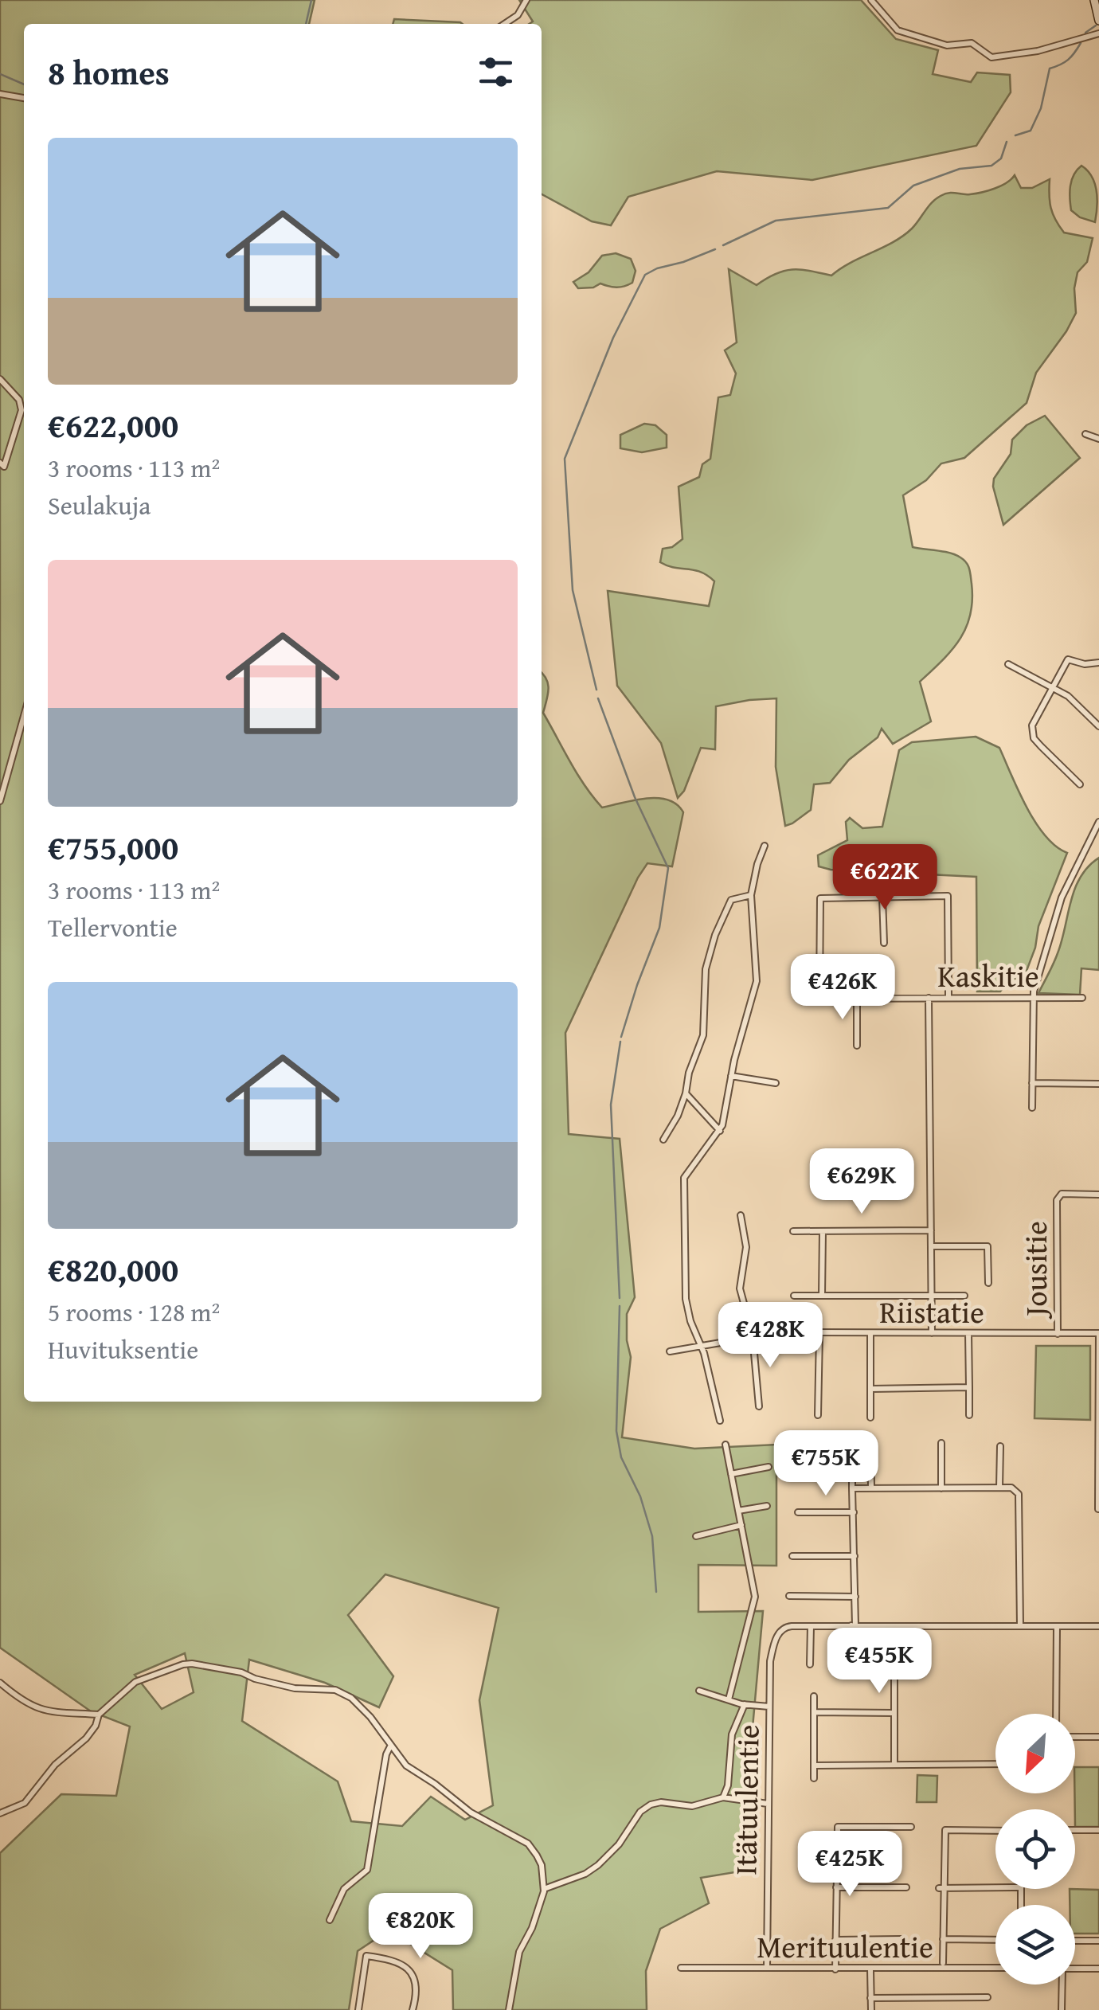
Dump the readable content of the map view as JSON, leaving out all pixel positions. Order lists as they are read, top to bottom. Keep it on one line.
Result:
{"streets":{"street":["Kaskitie","Jousitie","Riistatie","Itätuulentie","Merituulentie"]},"crossings":[["Jousitie","Riistatie"],["Itätuulentie","Merituulentie"]],"north":"bottom left","page":{"heading":"8 homes","list":[{"name":"€622,000","note":"3 rooms · 113 m² · Seulakuja"},{"name":"€755,000","note":"3 rooms · 113 m² · Tellervontie"},{"name":"€820,000","note":"5 rooms · 128 m² · Huvituksentie"}],"price":["€622K","€426K","€629K","€428K","€755K","€455K","€425K","€820K"]}}
